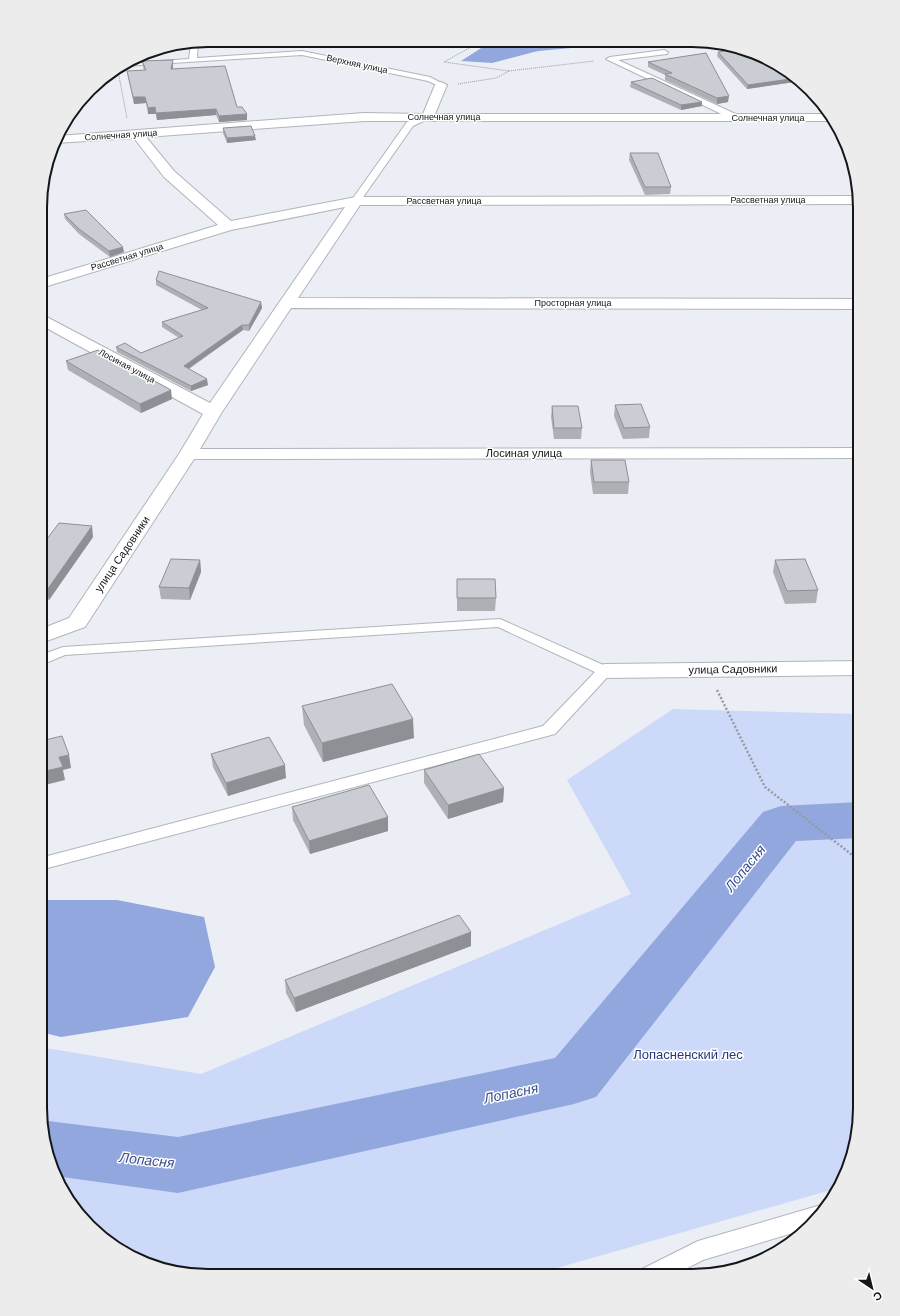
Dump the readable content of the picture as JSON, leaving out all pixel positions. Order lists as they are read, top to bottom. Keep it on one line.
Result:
{"streets":{"street":["Солнечная улица","Рассветная улица","Просторная улица","Лосиная улица","улица Садовники"],"lane":["Верхняя улица"]},"crossings":[["Рассветная улица","улица Садовники"],["Просторная улица","улица Садовники"],["Лосиная улица","улица Садовники"]],"water":["Лопасня"],"parks":["Лопасненский лес"],"north":"bottom right"}
